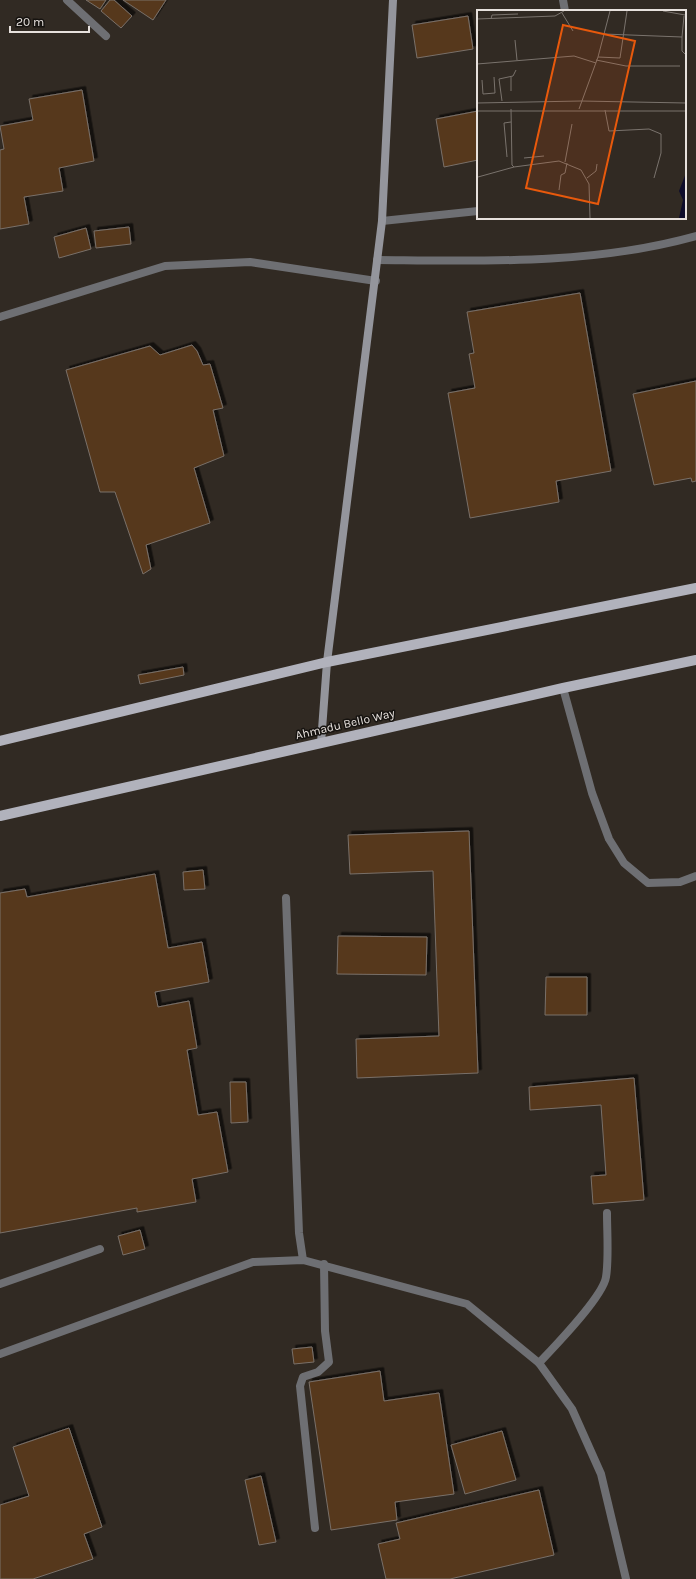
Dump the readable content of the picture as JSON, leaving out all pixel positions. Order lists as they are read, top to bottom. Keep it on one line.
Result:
{"streets":{"main road":["Ahmadu Bello Way"]},"scale_bar":"20 m"}
